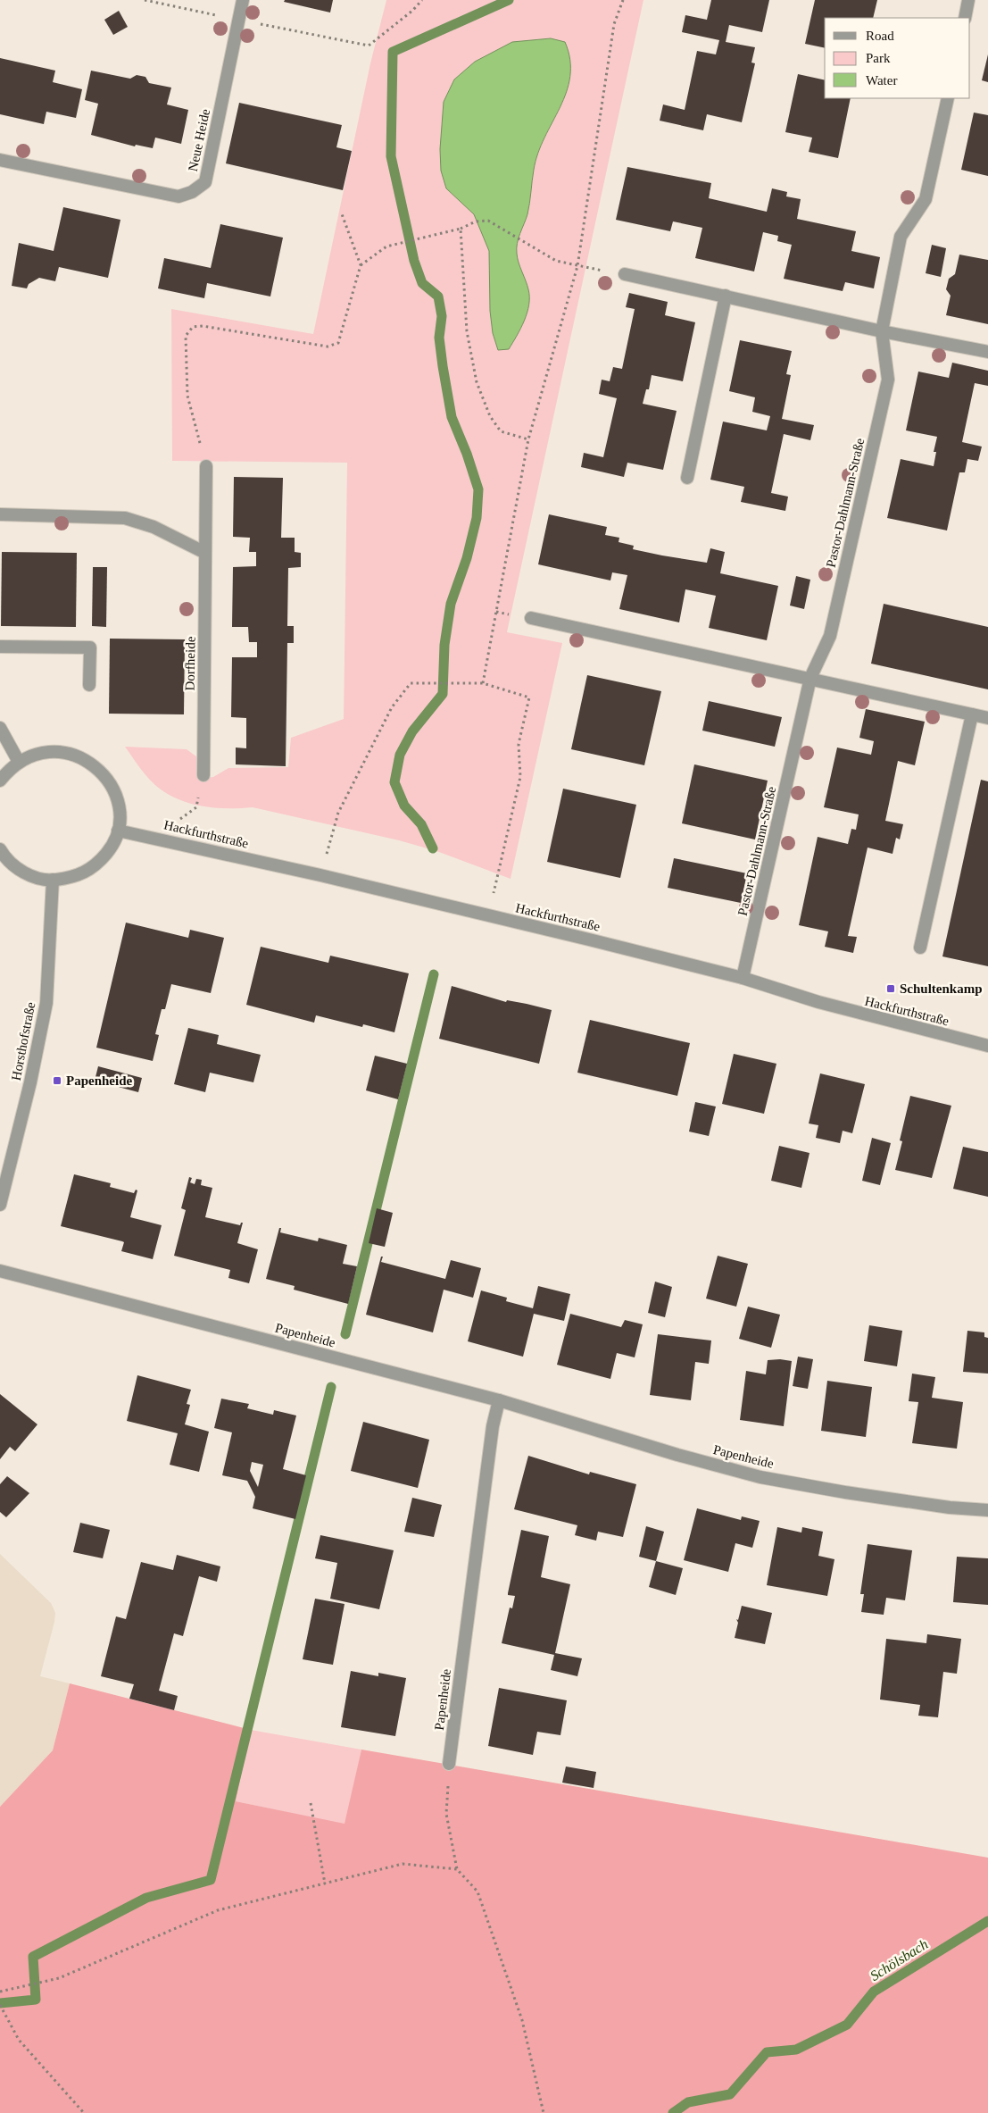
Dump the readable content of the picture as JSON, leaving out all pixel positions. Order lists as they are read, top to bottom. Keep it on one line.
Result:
{"streets":{"street":["Neue Heide","Pastor-Dahlmann-Straße","Dorfheide","Hackfurthstraße","Horsthofstraße","Papenheide"]},"crossings":[["Pastor-Dahlmann-Straße","Hackfurthstraße"]],"water":["Schölsbach"],"places":{"transit":["Schultenkamp","Papenheide"]},"legend":["Road","Park","Water"]}
